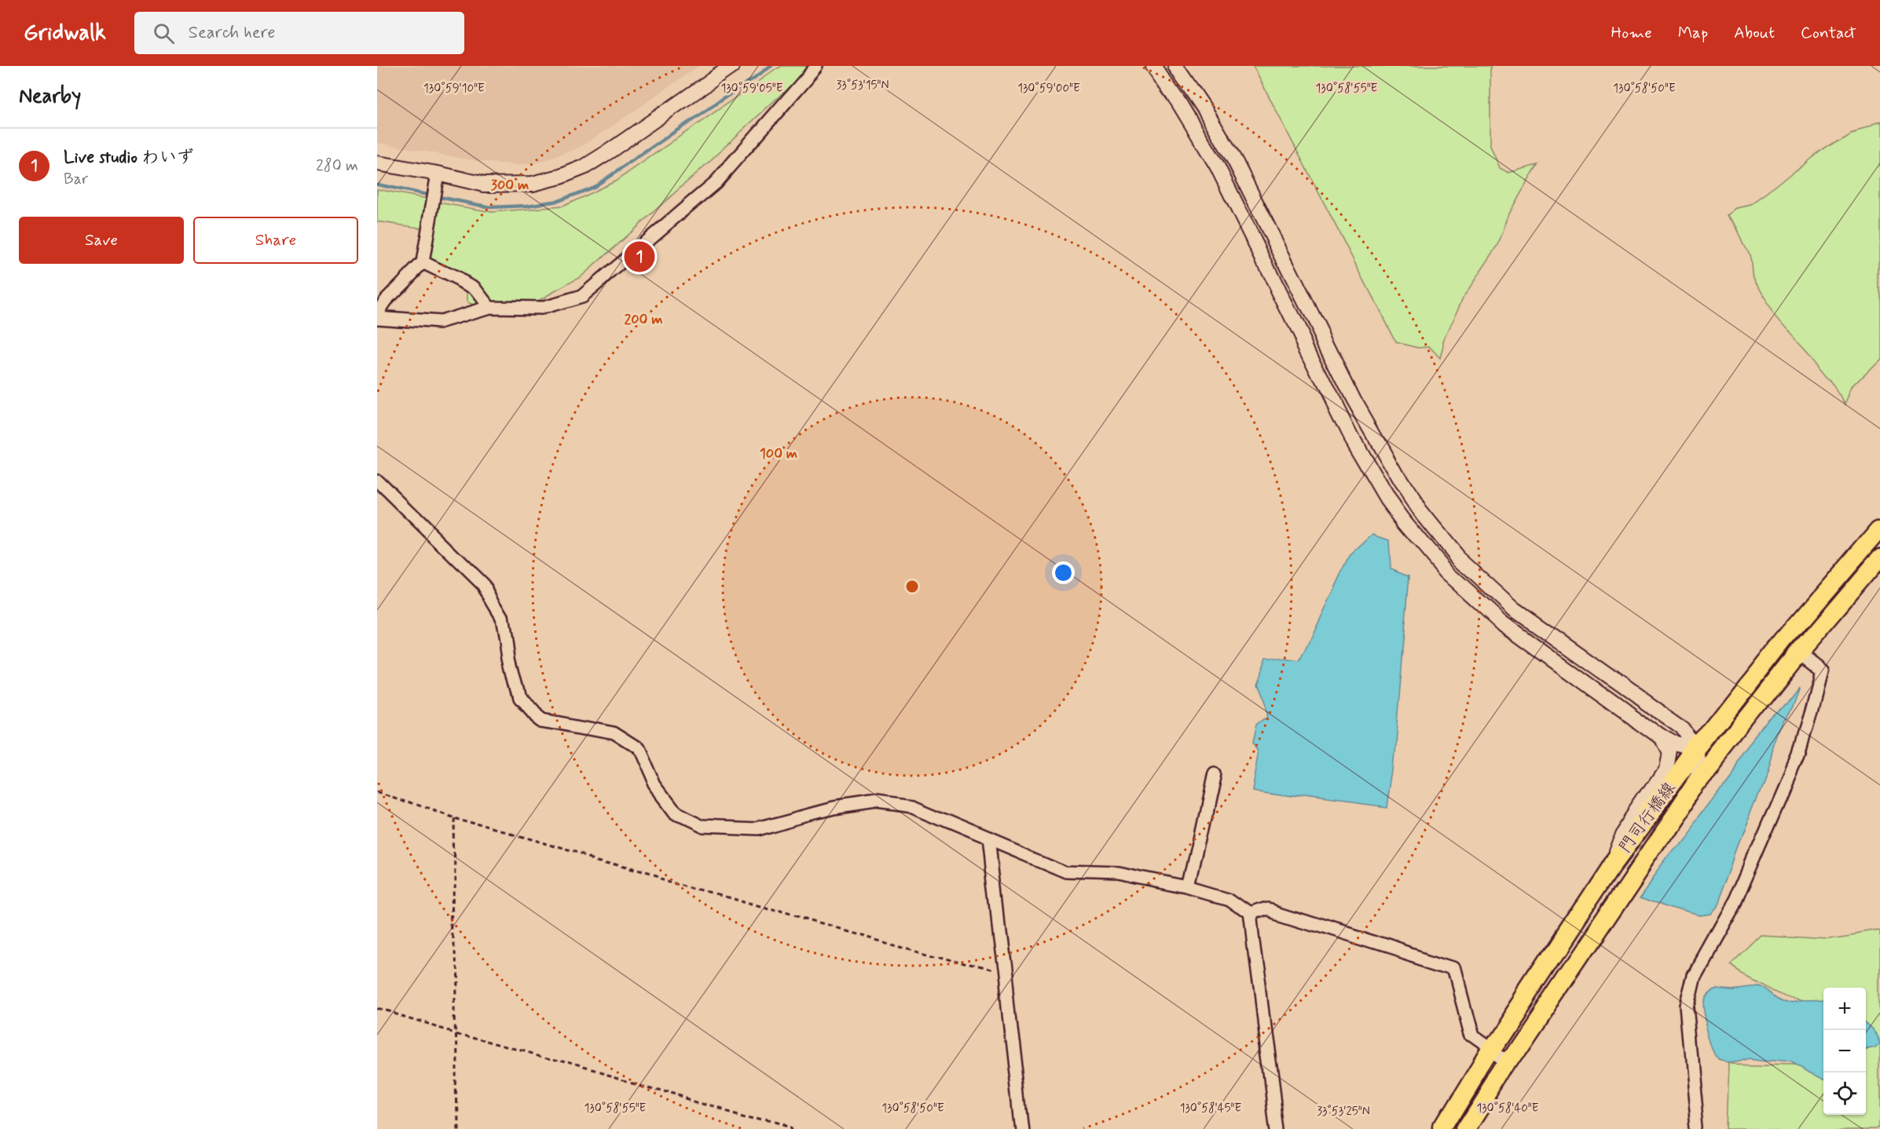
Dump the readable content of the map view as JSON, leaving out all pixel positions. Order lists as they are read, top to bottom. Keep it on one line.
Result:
{"streets":{"main road":["門司行橋線"]},"page":{"header":"Gridwalk","search":"Search here","nav":["Home","Map","About","Contact"],"heading":"Nearby","list":[{"mark":"1","name":"Live studio わいず","note":"Bar","value":"280 m"}],"buttons":["Save","Share"],"pins":"1","map_buttons":["+","−"]},"coordinates":["33°53'15\"N","130°59'10\"E","130°59'05\"E","130°59'00\"E","130°58'55\"E","130°58'50\"E","130°58'45\"E","130°58'40\"E","33°53'25\"N"],"rings":["300 m","200 m","100 m"]}
